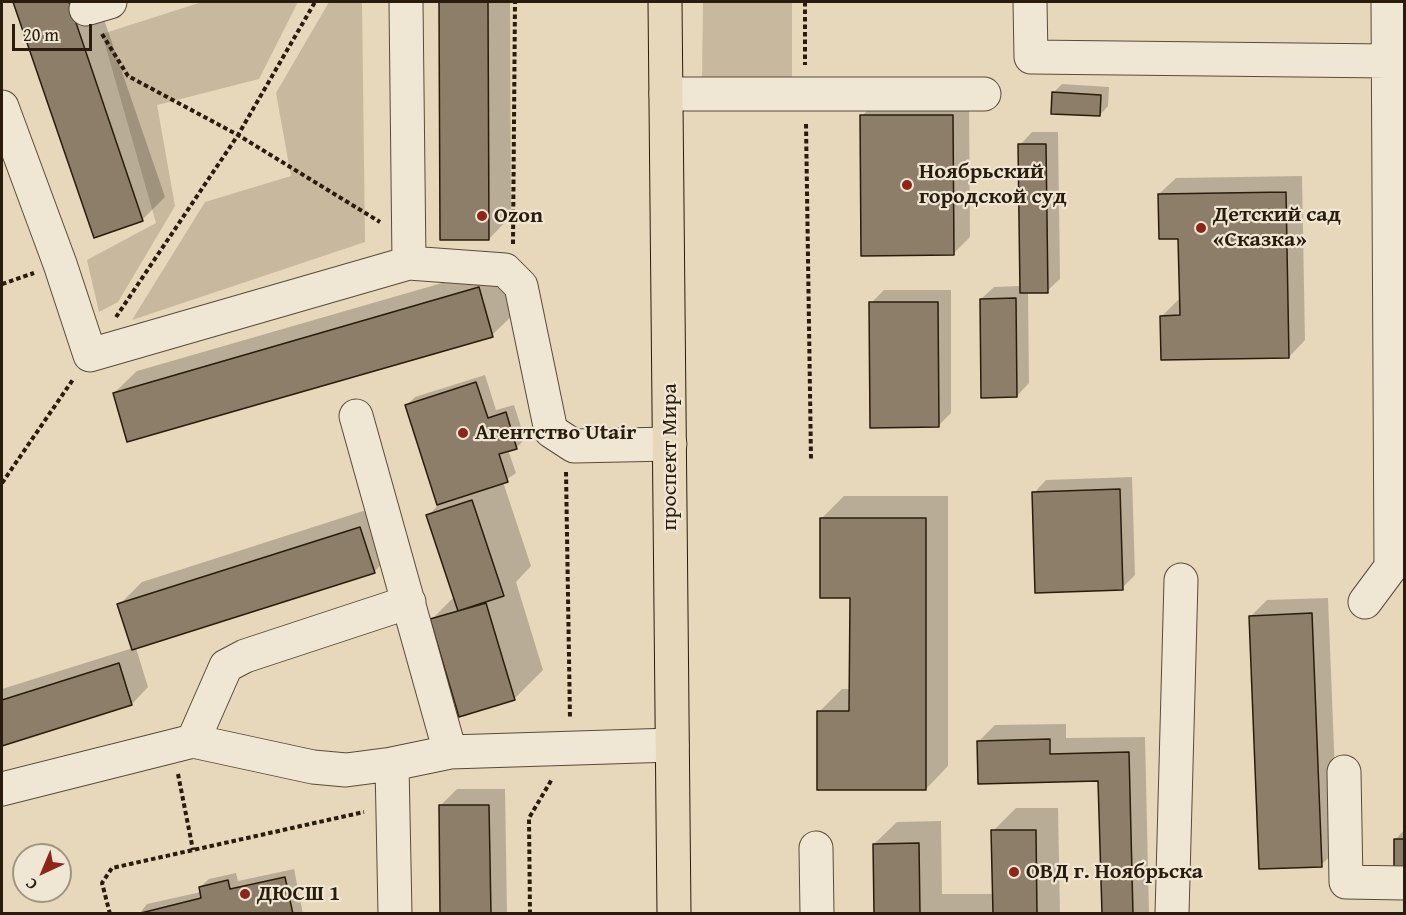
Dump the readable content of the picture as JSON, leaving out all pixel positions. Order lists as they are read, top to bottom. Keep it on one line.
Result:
{"streets":{"main road":["проспект Мира"]},"places":["Ноябрьский городской суд","Ozon","Детский сад «Сказка»","Агентство Utair","ОВД г. Ноябрьска","ДЮСШ 1"],"scale_bar":"20 m","north":"bottom left"}
